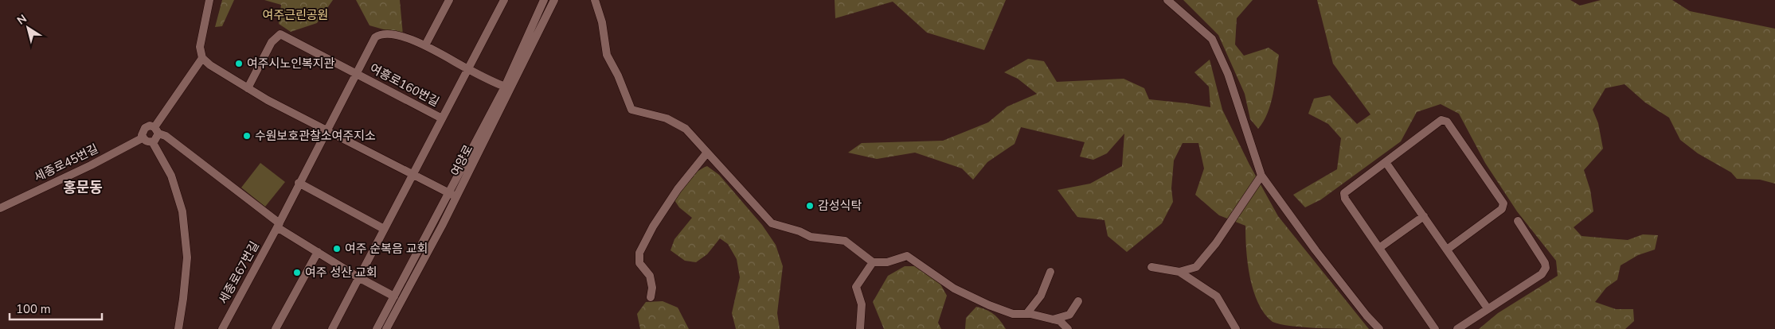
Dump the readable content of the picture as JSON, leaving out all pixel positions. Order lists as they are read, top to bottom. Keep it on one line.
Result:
{"streets":{"street":["여흥로160번길","여양로","세종로45번길","세종로67번길"]},"crossings":[["여흥로160번길","여양로"],["여흥로160번길","세종로67번길"]],"districts":["홍문동"],"parks":["여주근린공원"],"places":["여주시노인복지관","수원보호관찰소여주지소","감성식탁","여주 순복음 교회","여주 성산 교회"],"scale_bar":"100 m","north":"top left"}
